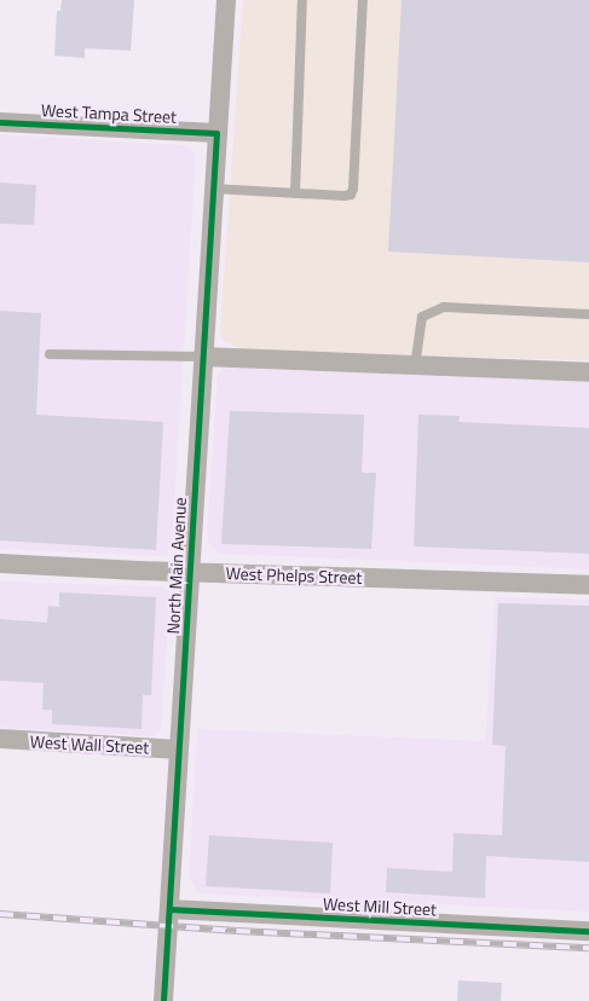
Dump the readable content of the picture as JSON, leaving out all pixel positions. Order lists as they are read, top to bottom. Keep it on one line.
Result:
{"streets":{"street":["West Tampa Street","North Main Avenue","West Phelps Street","West Wall Street","West Mill Street"]},"crossings":[["West Tampa Street","North Main Avenue"],["North Main Avenue","West Phelps Street"],["North Main Avenue","West Wall Street"],["North Main Avenue","West Mill Street"]]}
